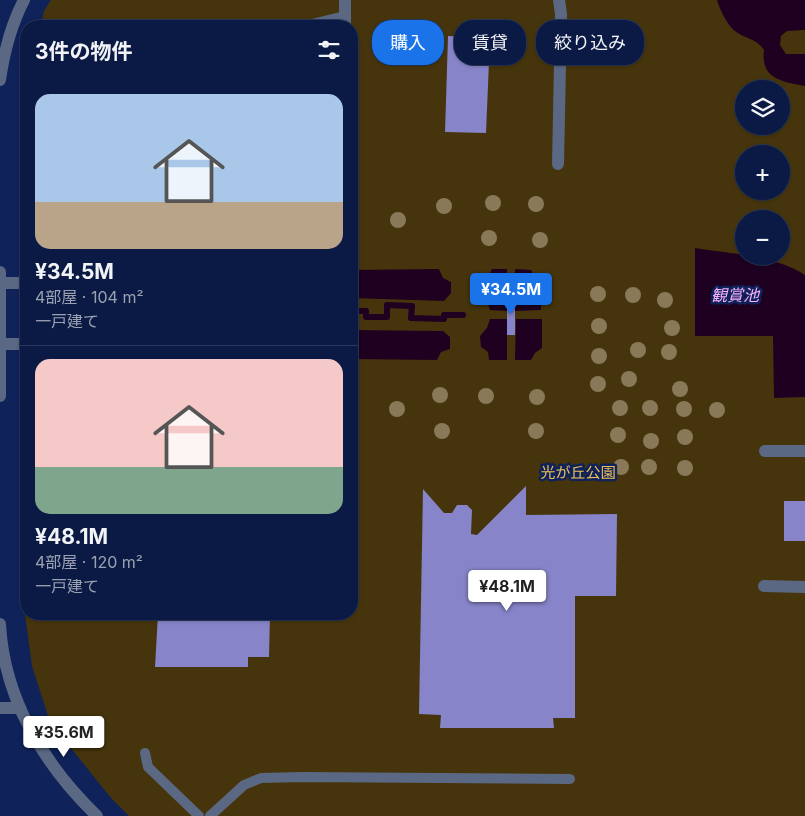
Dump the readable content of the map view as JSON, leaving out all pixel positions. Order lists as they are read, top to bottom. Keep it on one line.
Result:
{"water":["観賞池"],"parks":["光が丘公園"],"page":{"chip":["購入","賃貸","絞り込み"],"heading":"3件の物件","map_buttons":["+","−"],"list":[{"name":"¥34.5M","note":"4部屋 · 104 m² · 一戸建て"},{"name":"¥48.1M","note":"4部屋 · 120 m² · 一戸建て"}],"price":["¥34.5M","¥48.1M","¥35.6M"]}}
